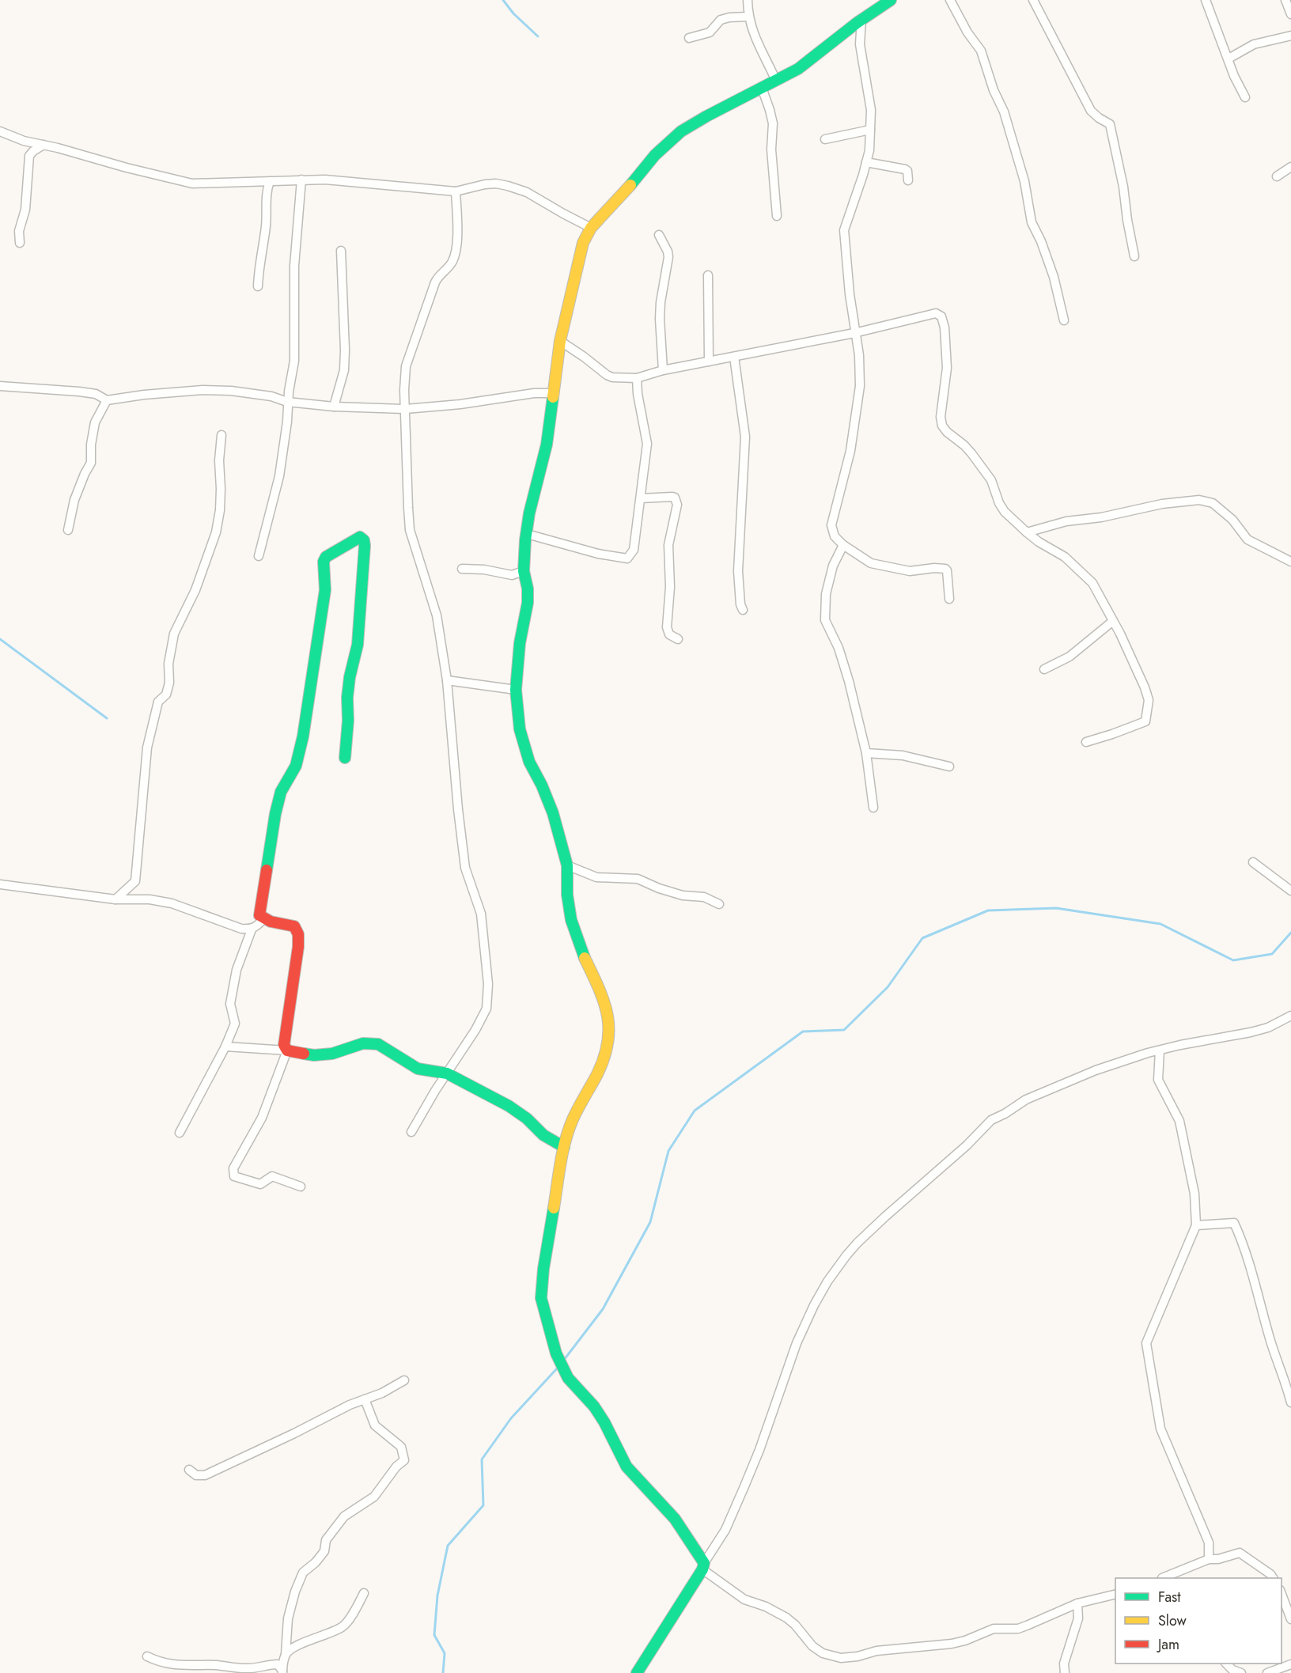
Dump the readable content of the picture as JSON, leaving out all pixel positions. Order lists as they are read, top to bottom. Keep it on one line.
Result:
{"legend":["Fast","Slow","Jam"]}
